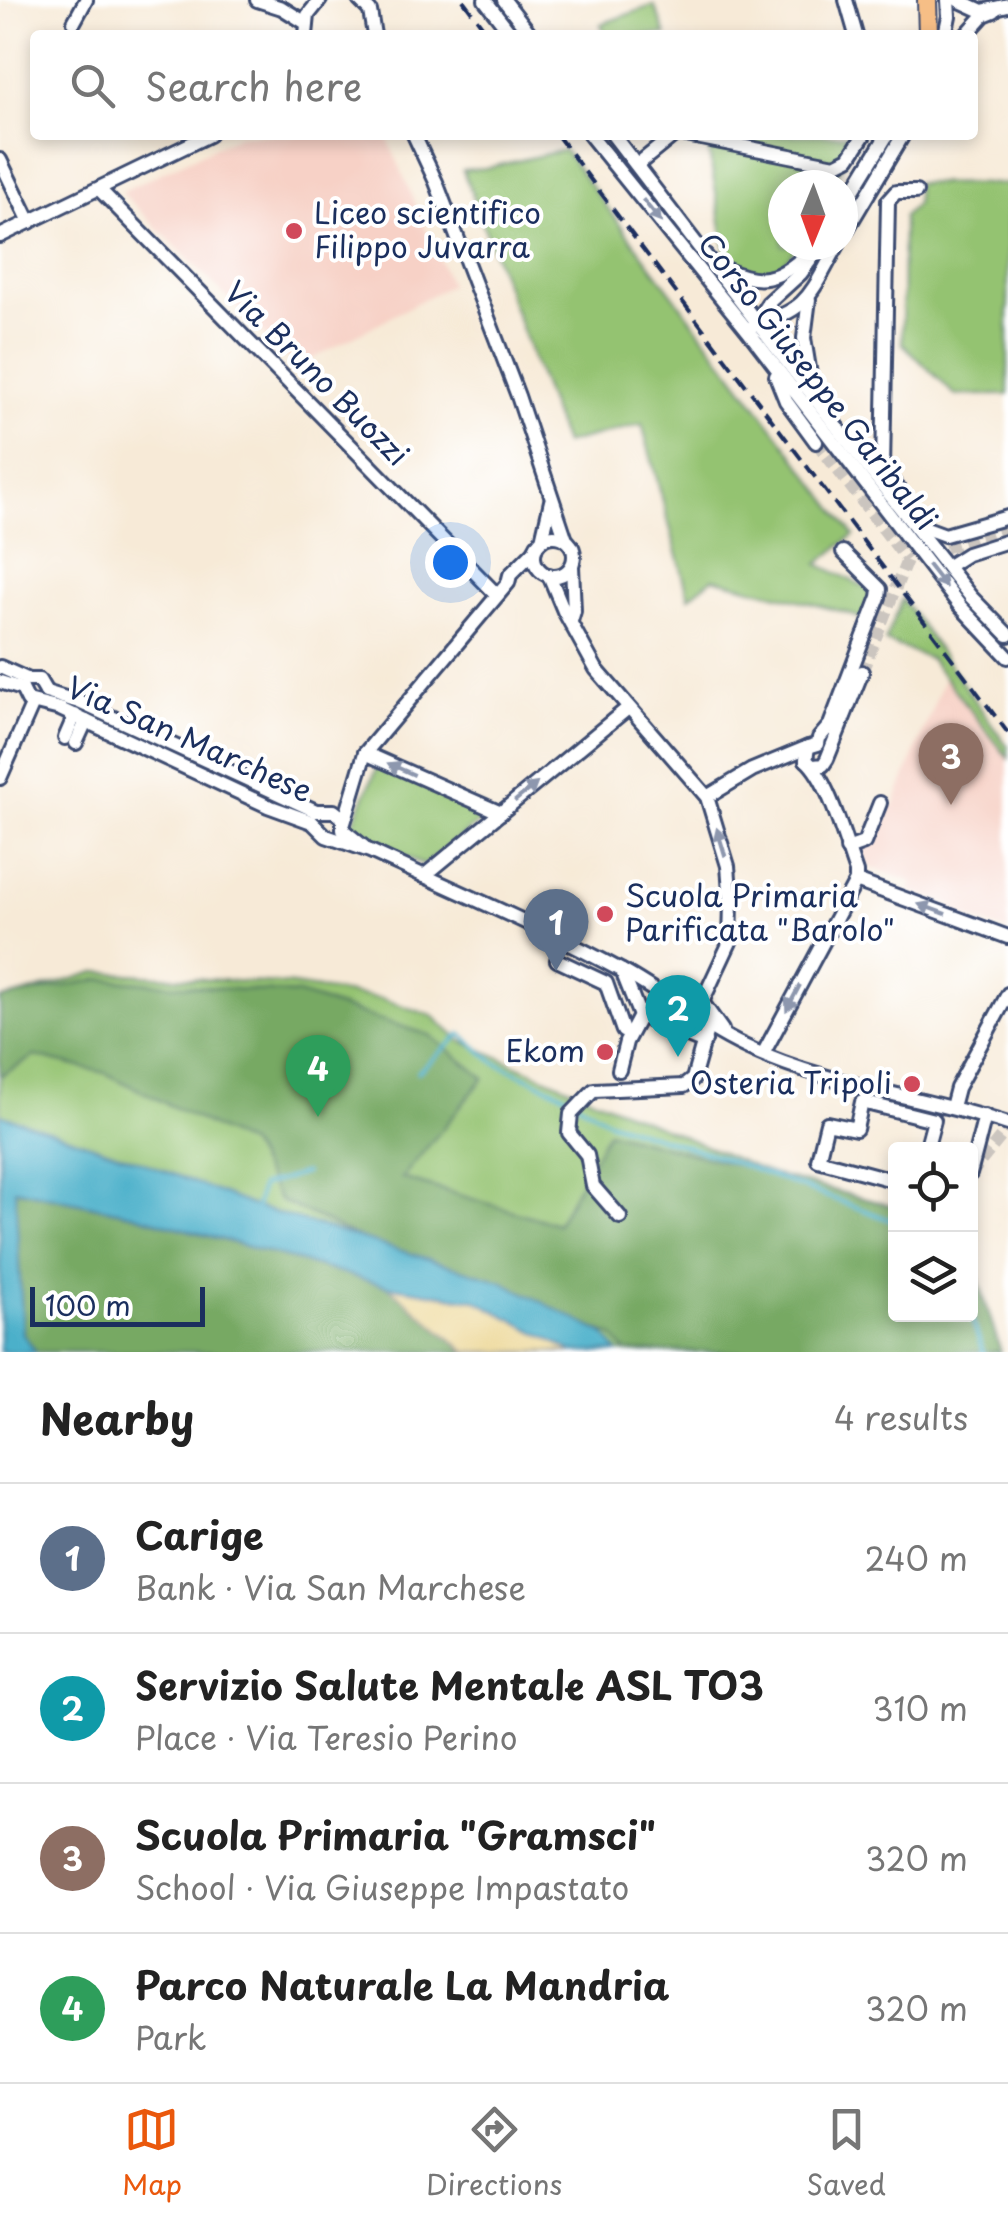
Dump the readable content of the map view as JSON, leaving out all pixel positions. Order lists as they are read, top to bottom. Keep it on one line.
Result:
{"streets":{"street":["Via Bruno Buozzi","Corso Giuseppe Garibaldi","Via San Marchese"]},"places":["Liceo scientifico Filippo Juvarra","Scuola Primaria Parificata \"Barolo\"","Ekom","Osteria Tripoli"],"scale_bar":"100 m","north":"bottom","page":{"search":"Search here","pins":["3","1","2","4"],"scale":"100 m","heading":["Nearby","4 results"],"list":[{"mark":"1","name":"Carige","note":"Bank · Via San Marchese","value":"240 m"},{"mark":"2","name":"Servizio Salute Mentale ASL TO3","note":"Place · Via Teresio Perino","value":"310 m"},{"mark":"3","name":"Scuola Primaria \"Gramsci\"","note":"School · Via Giuseppe Impastato","value":"320 m"},{"mark":"4","name":"Parco Naturale La Mandria","note":"Park","value":"320 m"}],"nav":["Map","Directions","Saved"]}}
